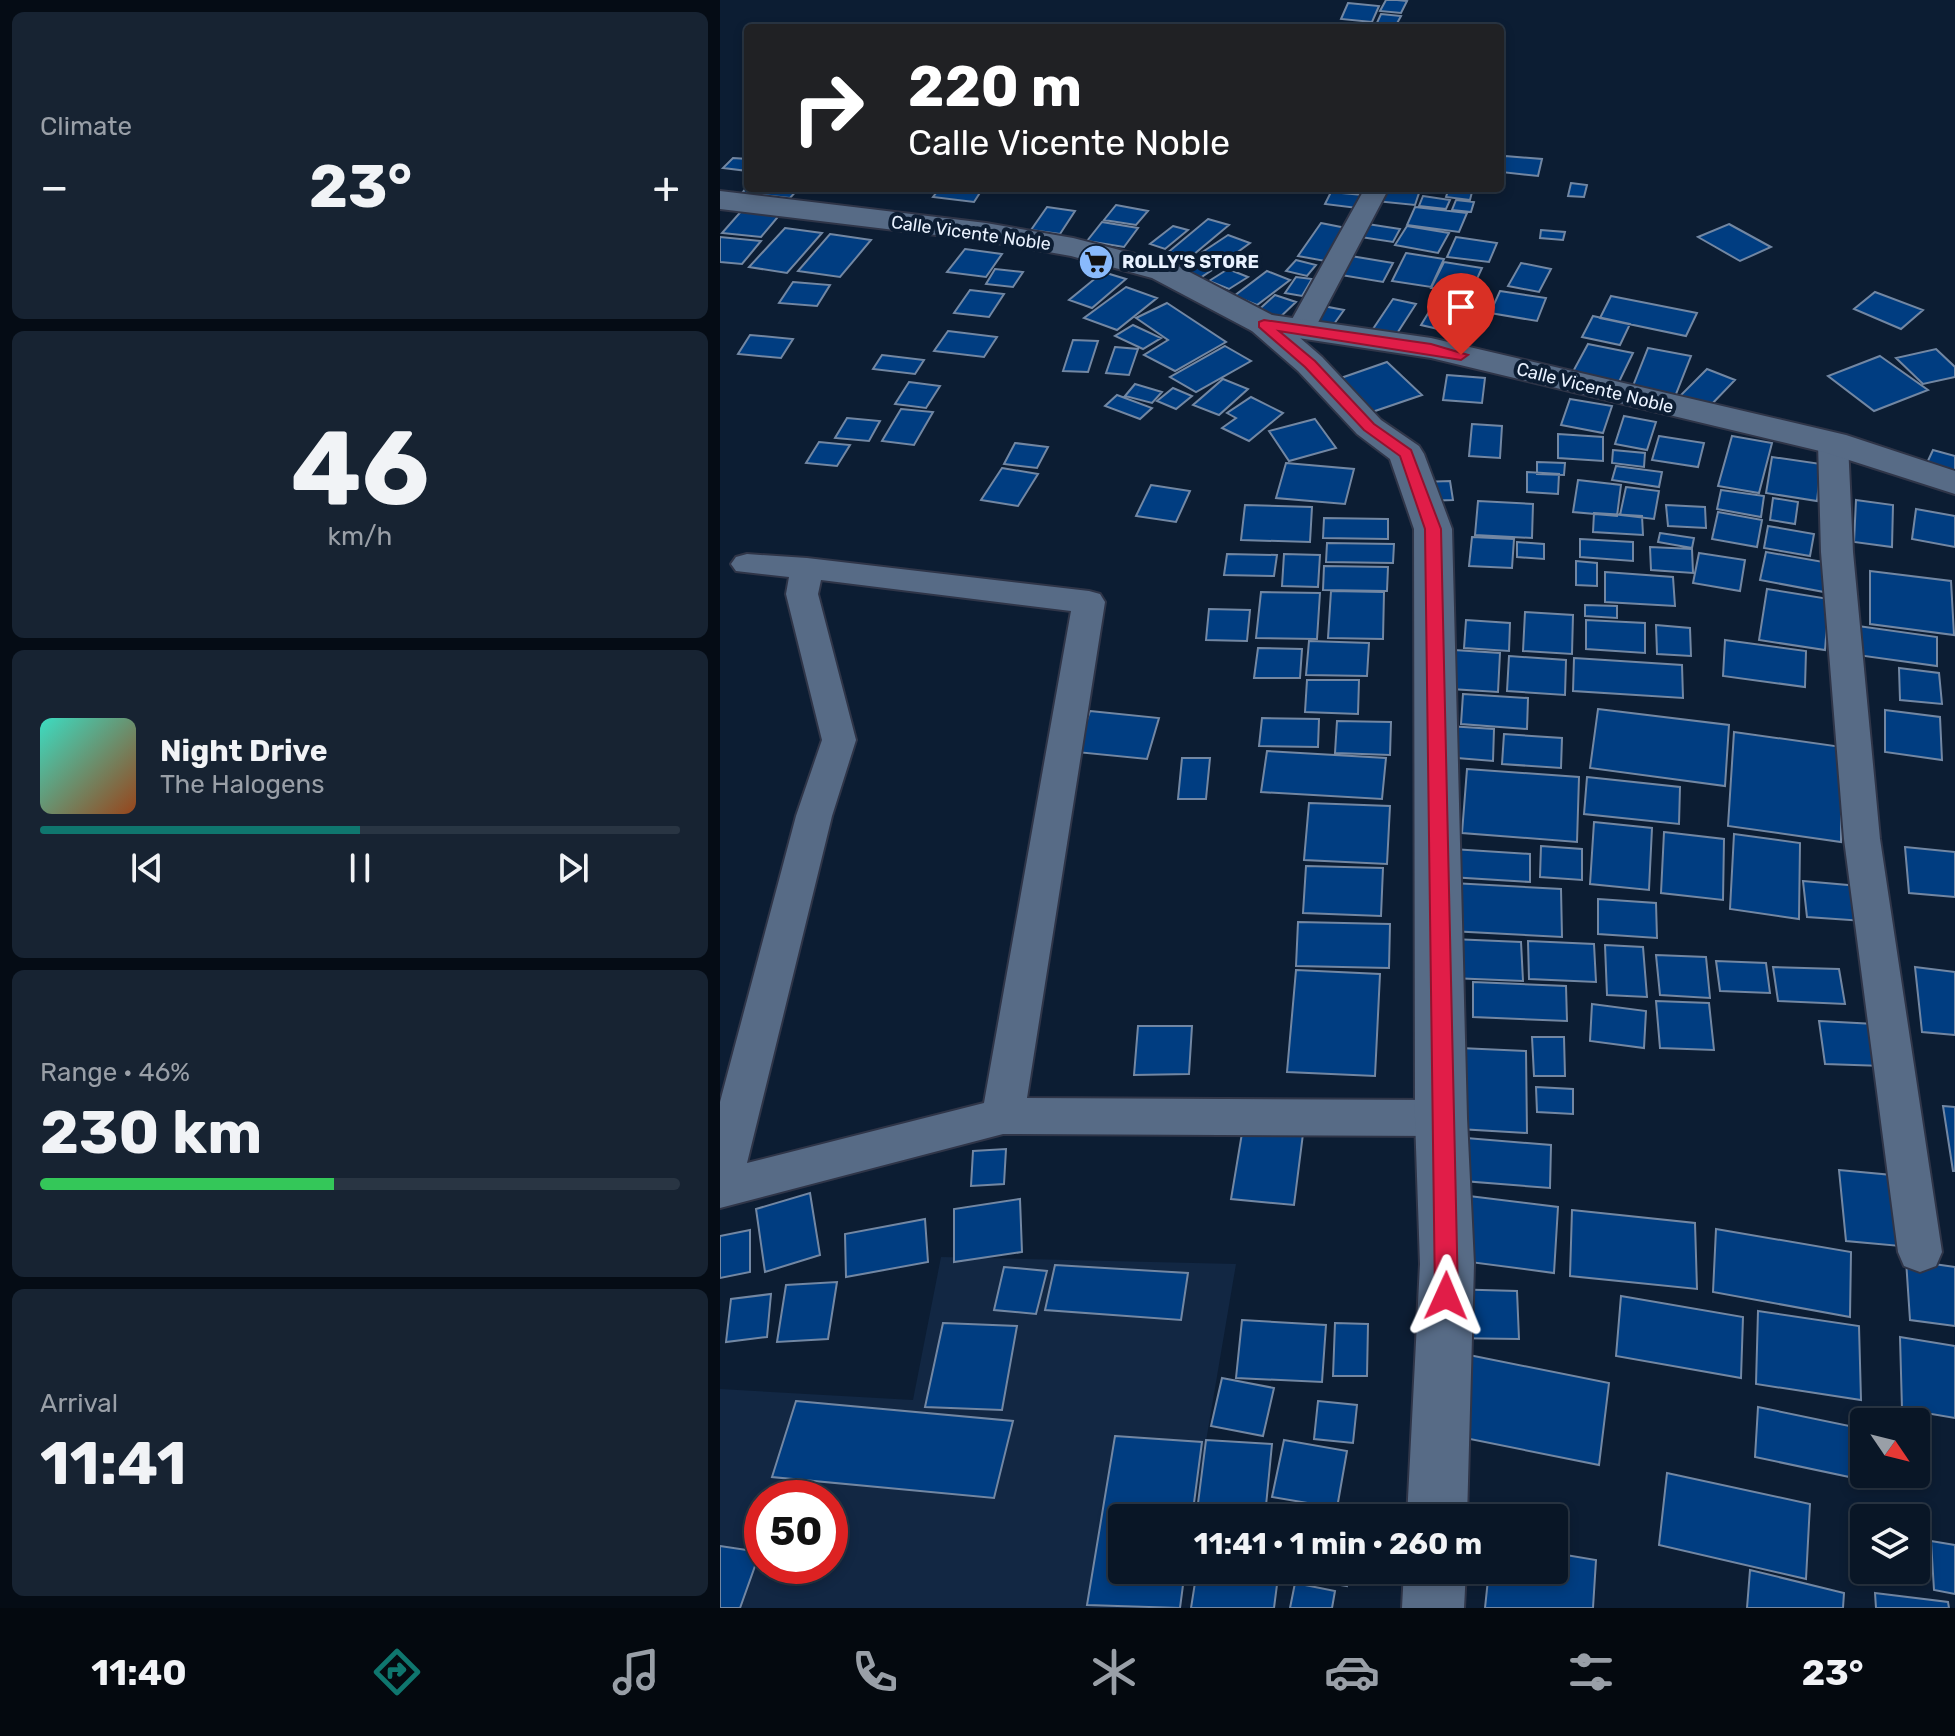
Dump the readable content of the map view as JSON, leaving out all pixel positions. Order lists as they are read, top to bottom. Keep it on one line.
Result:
{"streets":{"main road":["Calle Vicente Noble"]},"places":{"supermarket":["ROLLY'S STORE"]},"north":"bottom right","page":{"tile":["Climate",["46","km/h"],["Range · 46%","230 km"],["Arrival","11:41"]],"turn":["220 m","Calle Vicente Noble"],"heat":["−","23°","+"],"song":["Night Drive","The Halogens"],"limit":"50","trip":"11:41 · 1 min · 260 m","tabs":["11:40","23°"]}}
